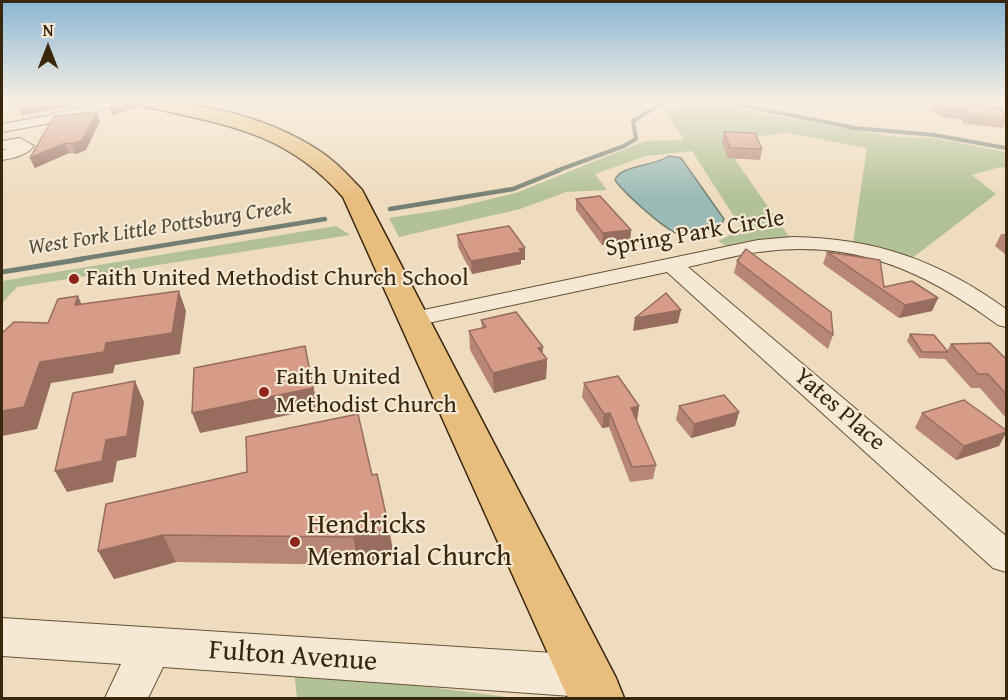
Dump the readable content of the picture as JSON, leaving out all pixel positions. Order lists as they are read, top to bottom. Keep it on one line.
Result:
{"streets":{"street":["Spring Park Circle","Yates Place","Fulton Avenue"]},"crossings":[["Spring Park Circle","Yates Place"]],"water":["West Fork Little Pottsburg Creek"],"places":["Faith United Methodist Church School","Faith United Methodist Church","Hendricks Memorial Church"],"north":"top"}
